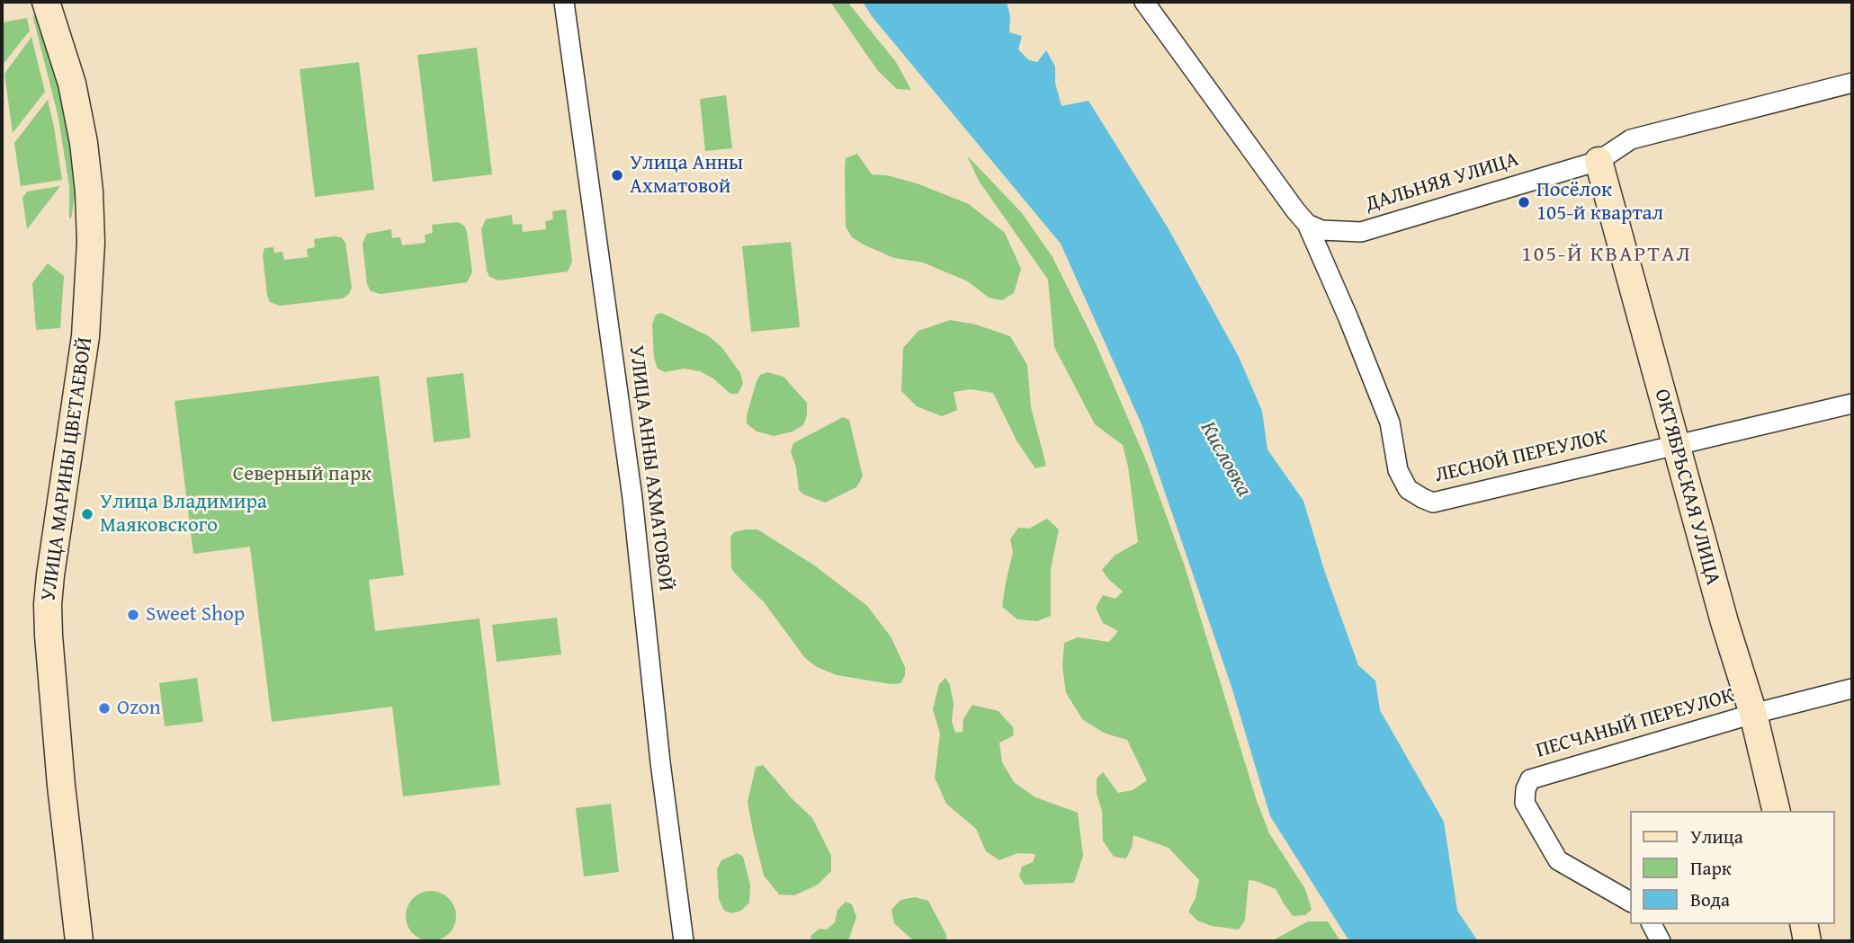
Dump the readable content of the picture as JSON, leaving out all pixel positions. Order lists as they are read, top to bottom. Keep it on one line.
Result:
{"streets":{"street":["ДАЛЬНЯЯ УЛИЦА","ЛЕСНОЙ ПЕРЕУЛОК","УЛИЦА АННЫ АХМАТОВОЙ","УЛИЦА МАРИНЫ ЦВЕТАЕВОЙ","ОКТЯБРЬСКАЯ УЛИЦА","ПЕСЧАНЫЙ ПЕРЕУЛОК"]},"crossings":[["ДАЛЬНЯЯ УЛИЦА","ЛЕСНОЙ ПЕРЕУЛОК"],["ДАЛЬНЯЯ УЛИЦА","ОКТЯБРЬСКАЯ УЛИЦА"],["ЛЕСНОЙ ПЕРЕУЛОК","ОКТЯБРЬСКАЯ УЛИЦА"],["ОКТЯБРЬСКАЯ УЛИЦА","ПЕСЧАНЫЙ ПЕРЕУЛОК"]],"districts":["105-Й КВАРТАЛ"],"water":["Кисловка"],"parks":["Северный парк"],"places":["Улица Анны Ахматовой","Посёлок 105-й квартал","Улица Владимира Маяковского","Sweet Shop","Ozon"],"legend":["Улица","Парк","Вода"]}
